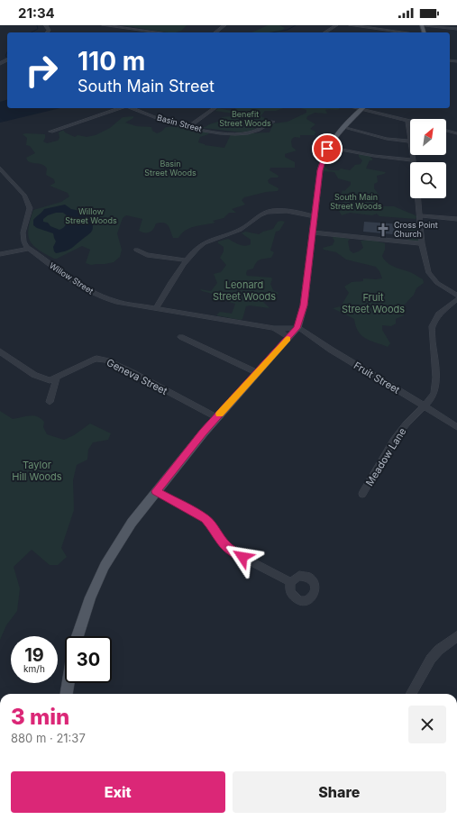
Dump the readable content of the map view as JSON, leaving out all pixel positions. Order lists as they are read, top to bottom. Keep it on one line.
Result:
{"streets":{"street":["Basin Street","Willow Street","Geneva Street","Fruit Street","Meadow Lane"]},"crossings":[["Willow Street","Fruit Street"],["Fruit Street","Meadow Lane"]],"parks":["Benefit Street Woods","Basin Street Woods","South Main Street Woods","Willow Street Woods","Leonard Street Woods","Fruit Street Woods","Taylor Hill Woods"],"places":{"church":["Cross Point Church"]},"north":"top right","page":{"status":"21:34","turn":["110 m","South Main Street"],"speed":"19 km/h","limit":"30","heading":["3 min","880 m · 21:37"],"buttons":["Exit","Share"]}}
